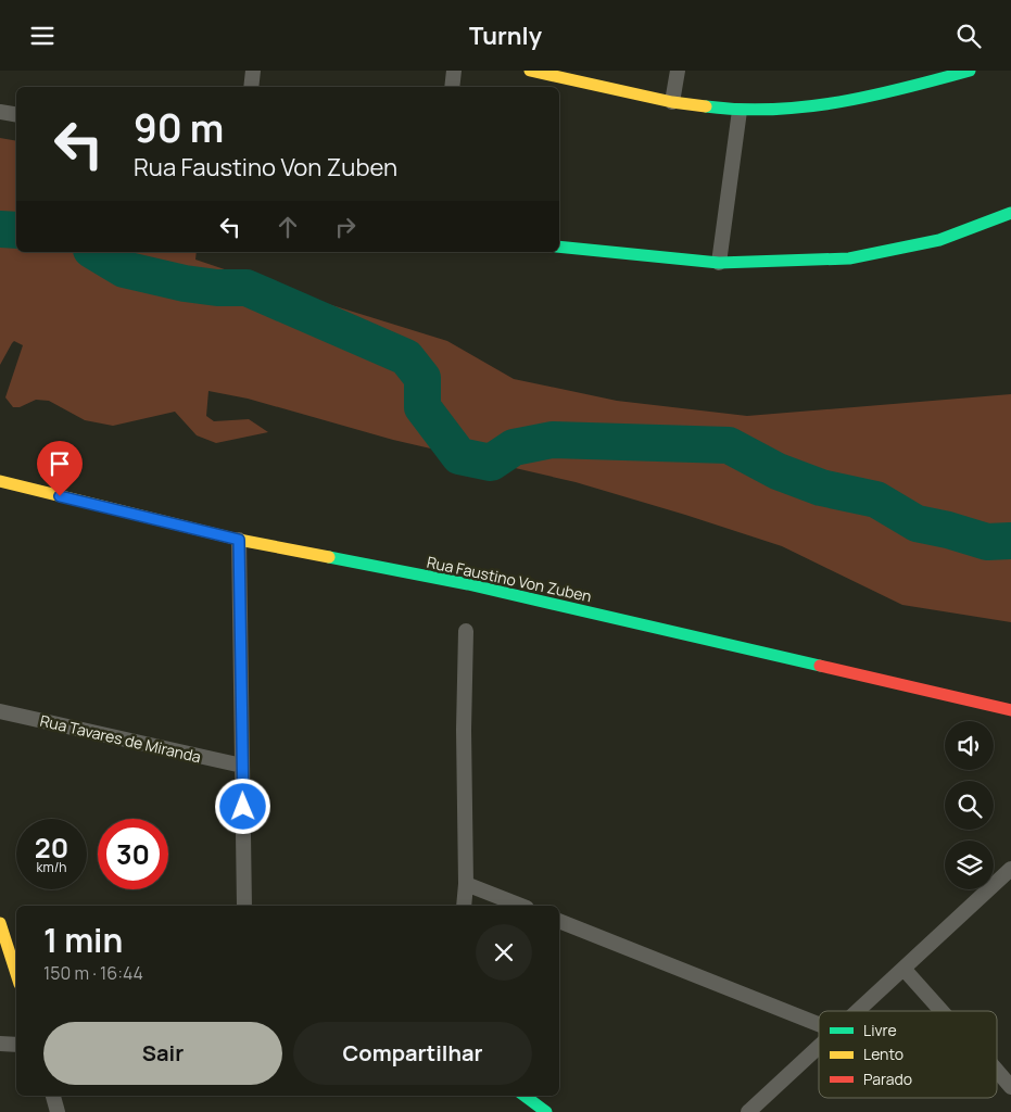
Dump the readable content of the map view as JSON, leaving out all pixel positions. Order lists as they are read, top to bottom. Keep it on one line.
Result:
{"streets":{"street":["Rua Faustino Von Zuben","Rua Tavares de Miranda"]},"legend":["Livre","Lento","Parado"],"page":{"header":"Turnly","turn":["90 m","Rua Faustino Von Zuben"],"speed":"20 km/h","limit":"30","heading":["1 min","150 m · 16:44"],"buttons":["Sair","Compartilhar"]}}
